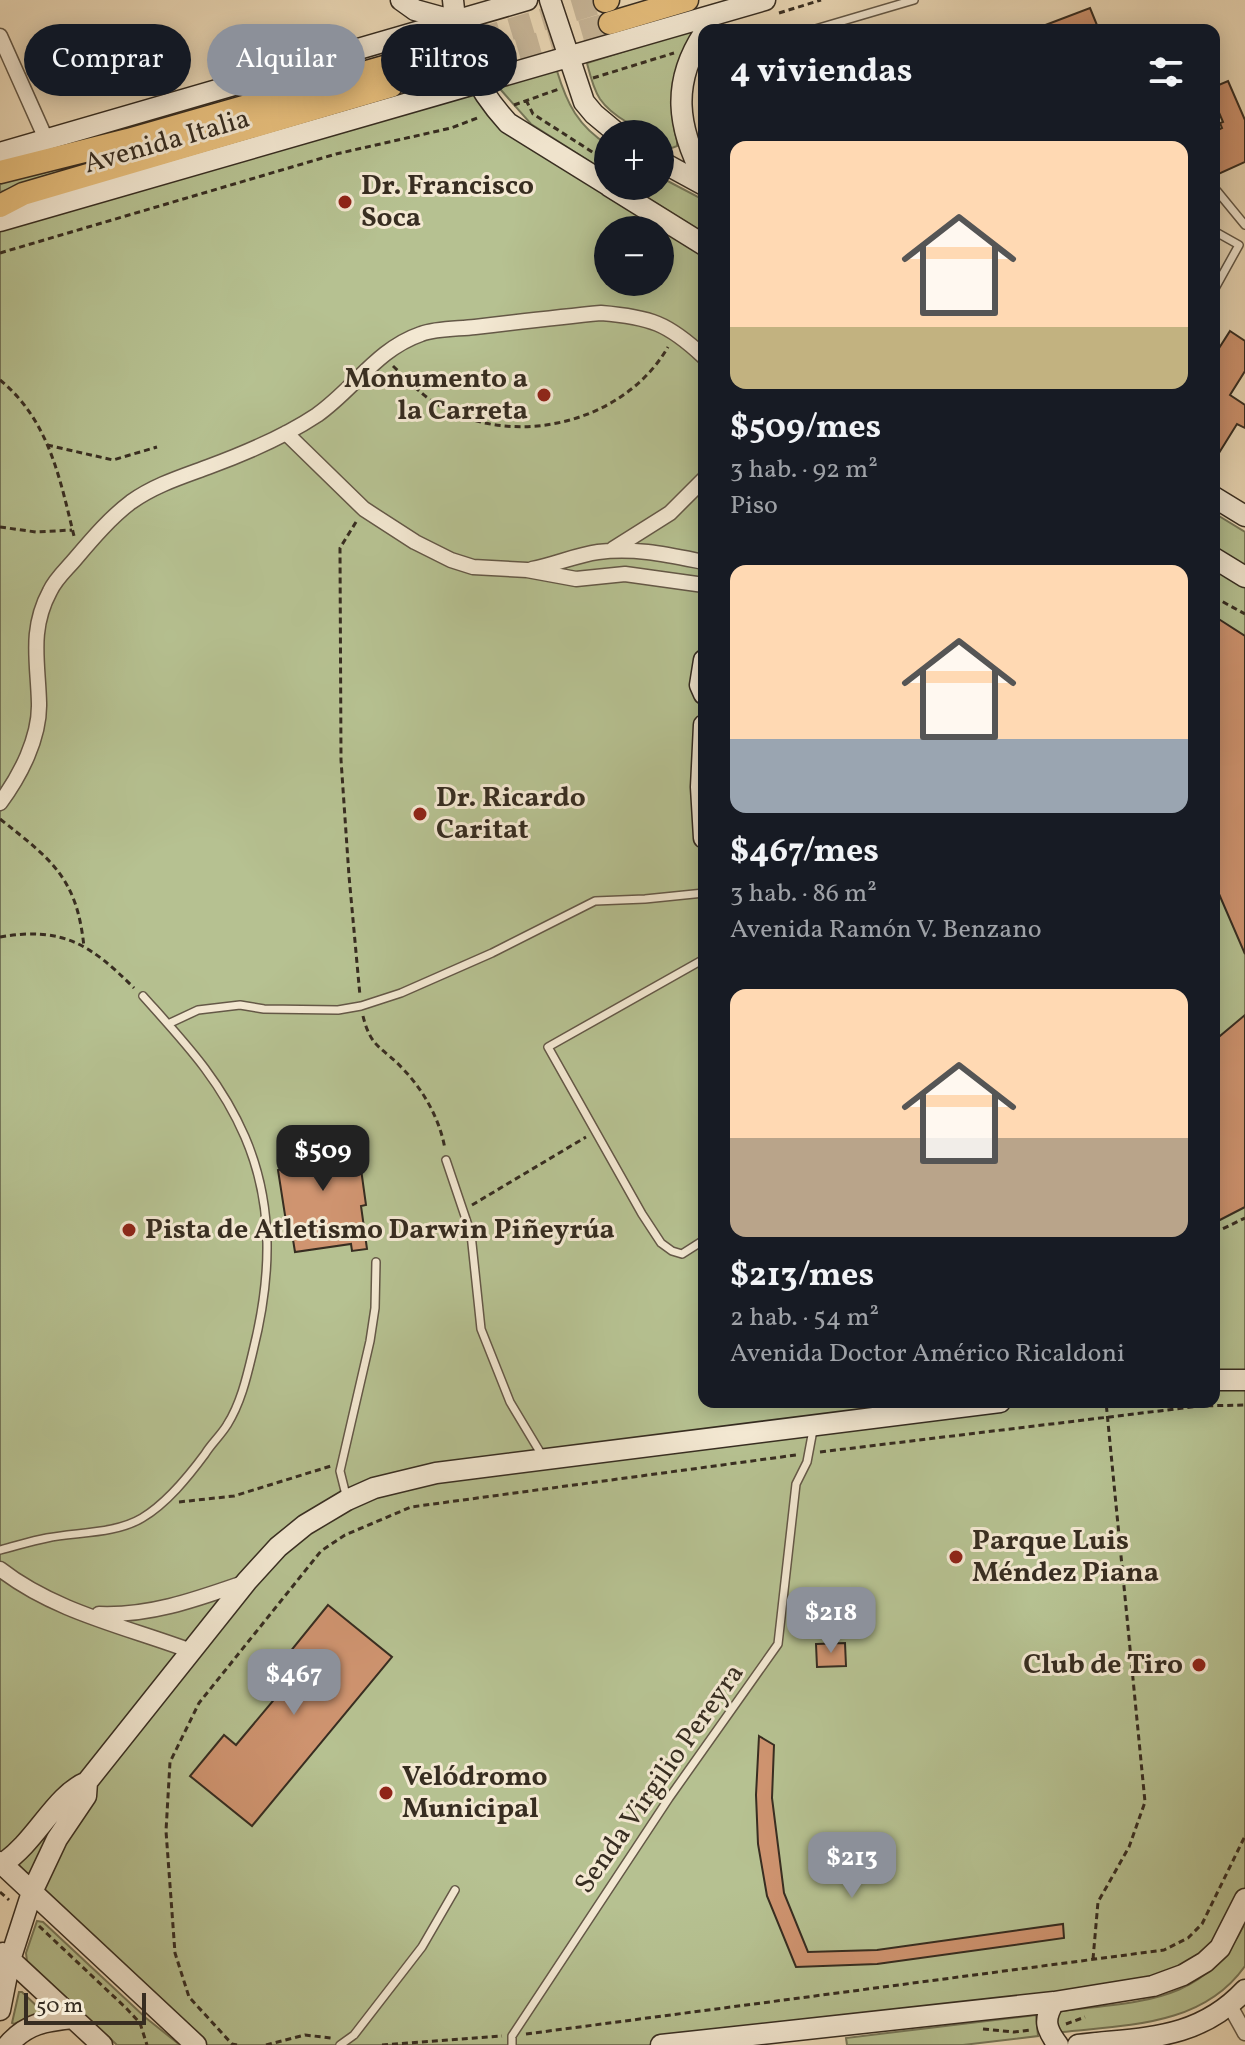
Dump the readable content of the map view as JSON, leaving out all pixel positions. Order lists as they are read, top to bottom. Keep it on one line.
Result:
{"streets":{"main road":["Avenida Italia"],"lane":["Senda Virgilio Pereyra"]},"places":["Dr. Francisco Soca","Monumento a la Carreta","Dr. Ricardo Caritat","Pista de Atletismo Darwin Piñeyrúa","Parque Luis Méndez Piana","Club de Tiro","Velódromo Municipal"],"scale_bar":"50 m","page":{"chip":["Comprar","Alquilar","Filtros"],"heading":"4 viviendas","map_buttons":["+","−"],"list":[{"name":"$509/mes","note":"3 hab. · 92 m² · Piso"},{"name":"$467/mes","note":"3 hab. · 86 m² · Avenida Ramón V. Benzano"},{"name":"$213/mes","note":"2 hab. · 54 m² · Avenida Doctor Américo Ricaldoni"}],"price":["$509","$218","$467","$213"],"scale":"50 m"}}
